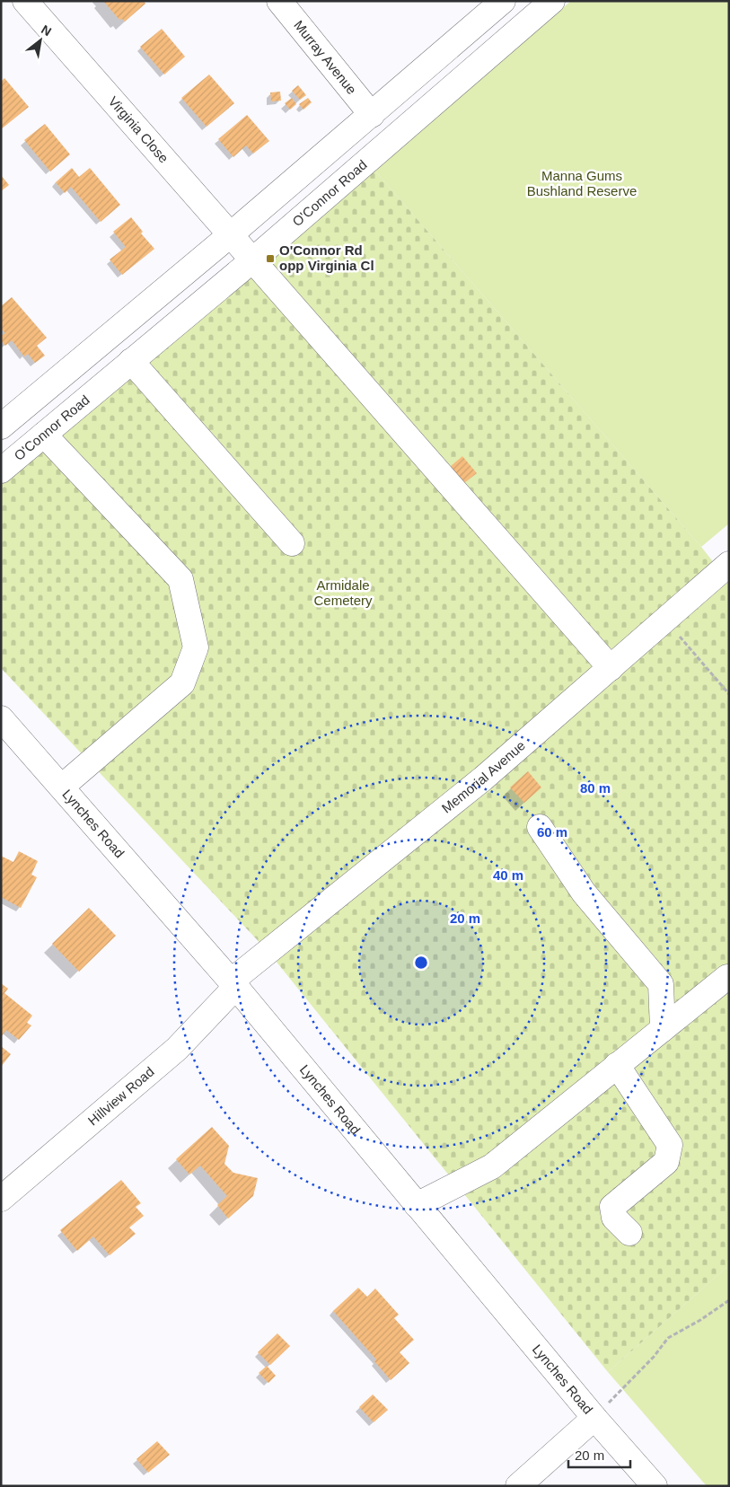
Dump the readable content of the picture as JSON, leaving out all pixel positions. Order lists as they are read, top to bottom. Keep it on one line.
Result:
{"streets":{"street":["Murray Avenue","Virginia Close","O'Connor Road","Memorial Avenue","Lynches Road","Hillview Road"]},"crossings":[["Virginia Close","O'Connor Road"],["Virginia Close","Memorial Avenue"],["Memorial Avenue","Lynches Road"],["Memorial Avenue","Hillview Road"],["Lynches Road","Hillview Road"]],"parks":["Manna Gums Bushland Reserve","Armidale Cemetery"],"places":{"transit":["O'Connor Rd opp Virginia Cl"]},"scale_bar":"20 m","north":"top right","rings":["80 m","60 m","40 m","20 m"]}
